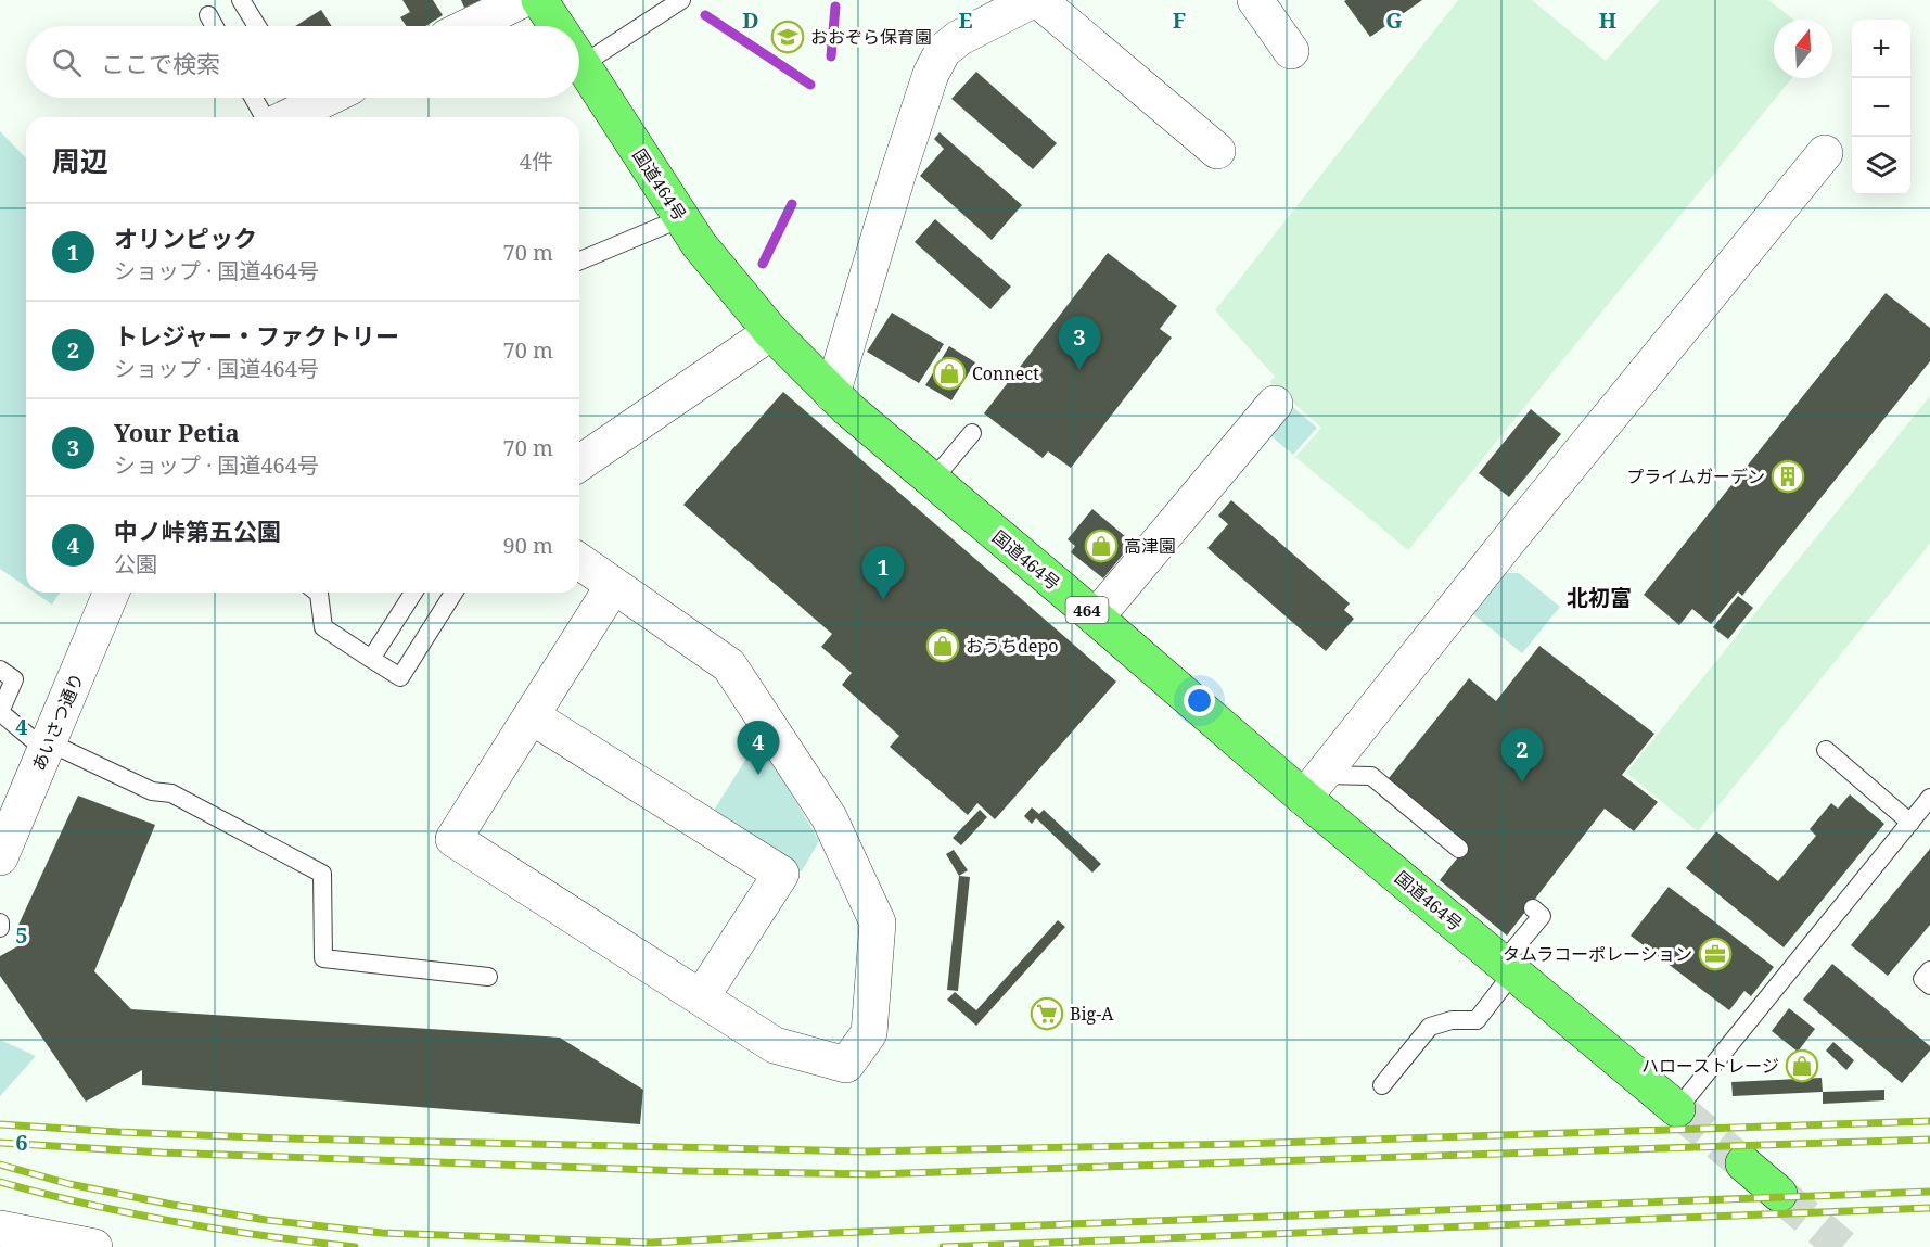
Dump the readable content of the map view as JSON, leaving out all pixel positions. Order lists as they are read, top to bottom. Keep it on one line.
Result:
{"streets":{"highway":["国道464号","464"],"street":["あいさつ通り"]},"districts":["北初富"],"places":{"school or university":["おおぞら保育園"],"shop":["Connect","高津園","おうちdepo","ハローストレージ"],"building":["プライムガーデン"],"office":["タムラコーポレーション"],"supermarket":["Big-A"]},"north":"top","page":{"map_buttons":["+","−"],"search":"ここで検索","heading":["周辺","4件"],"list":[{"mark":"1","name":"オリンピック","note":"ショップ · 国道464号","value":"70 m"},{"mark":"2","name":"トレジャー・ファクトリー","note":"ショップ · 国道464号","value":"70 m"},{"mark":"3","name":"Your Petia","note":"ショップ · 国道464号","value":"70 m"},{"mark":"4","name":"中ノ峠第五公園","note":"公園","value":"90 m"}],"pins":["3","1","4","2"]},"grid":{"columns":["D","E","F","G","H"],"rows":["4","5","6"]}}
